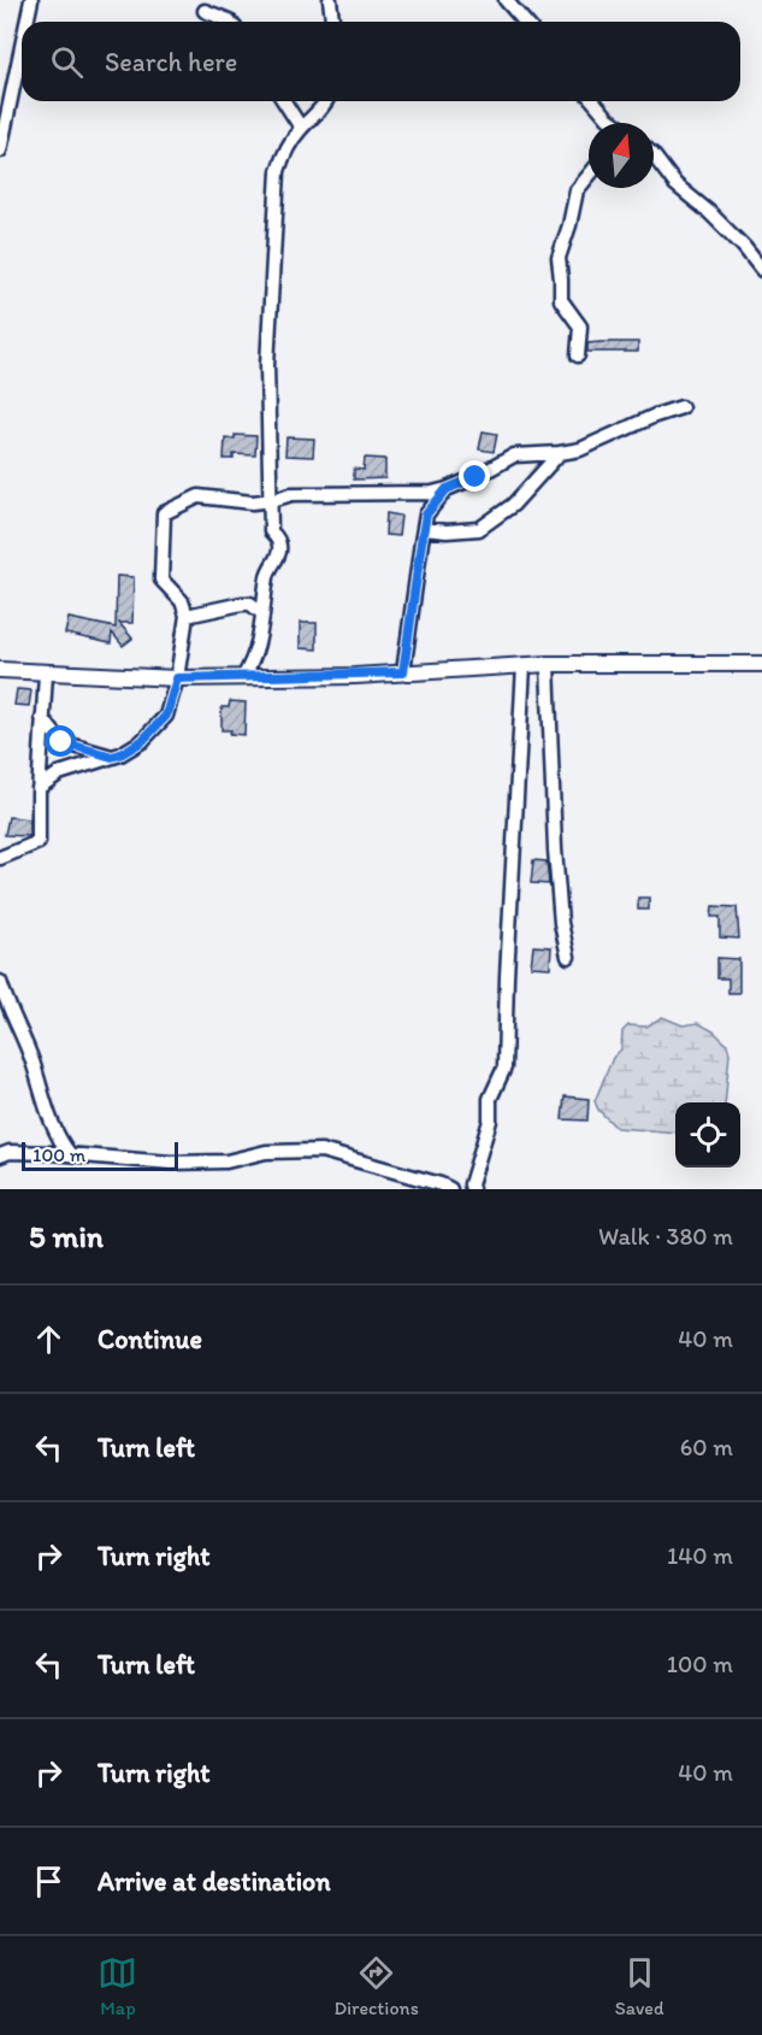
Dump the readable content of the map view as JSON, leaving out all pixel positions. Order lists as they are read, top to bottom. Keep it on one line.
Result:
{"scale_bar":"100 m","north":"top","page":{"search":"Search here","scale":"100 m","heading":["5 min","Walk · 380 m"],"list":[["Continue","40 m"],["Turn left","60 m"],["Turn right","140 m"],["Turn left","100 m"],["Turn right","40 m"],"Arrive at destination"],"nav":["Map","Directions","Saved"]}}
